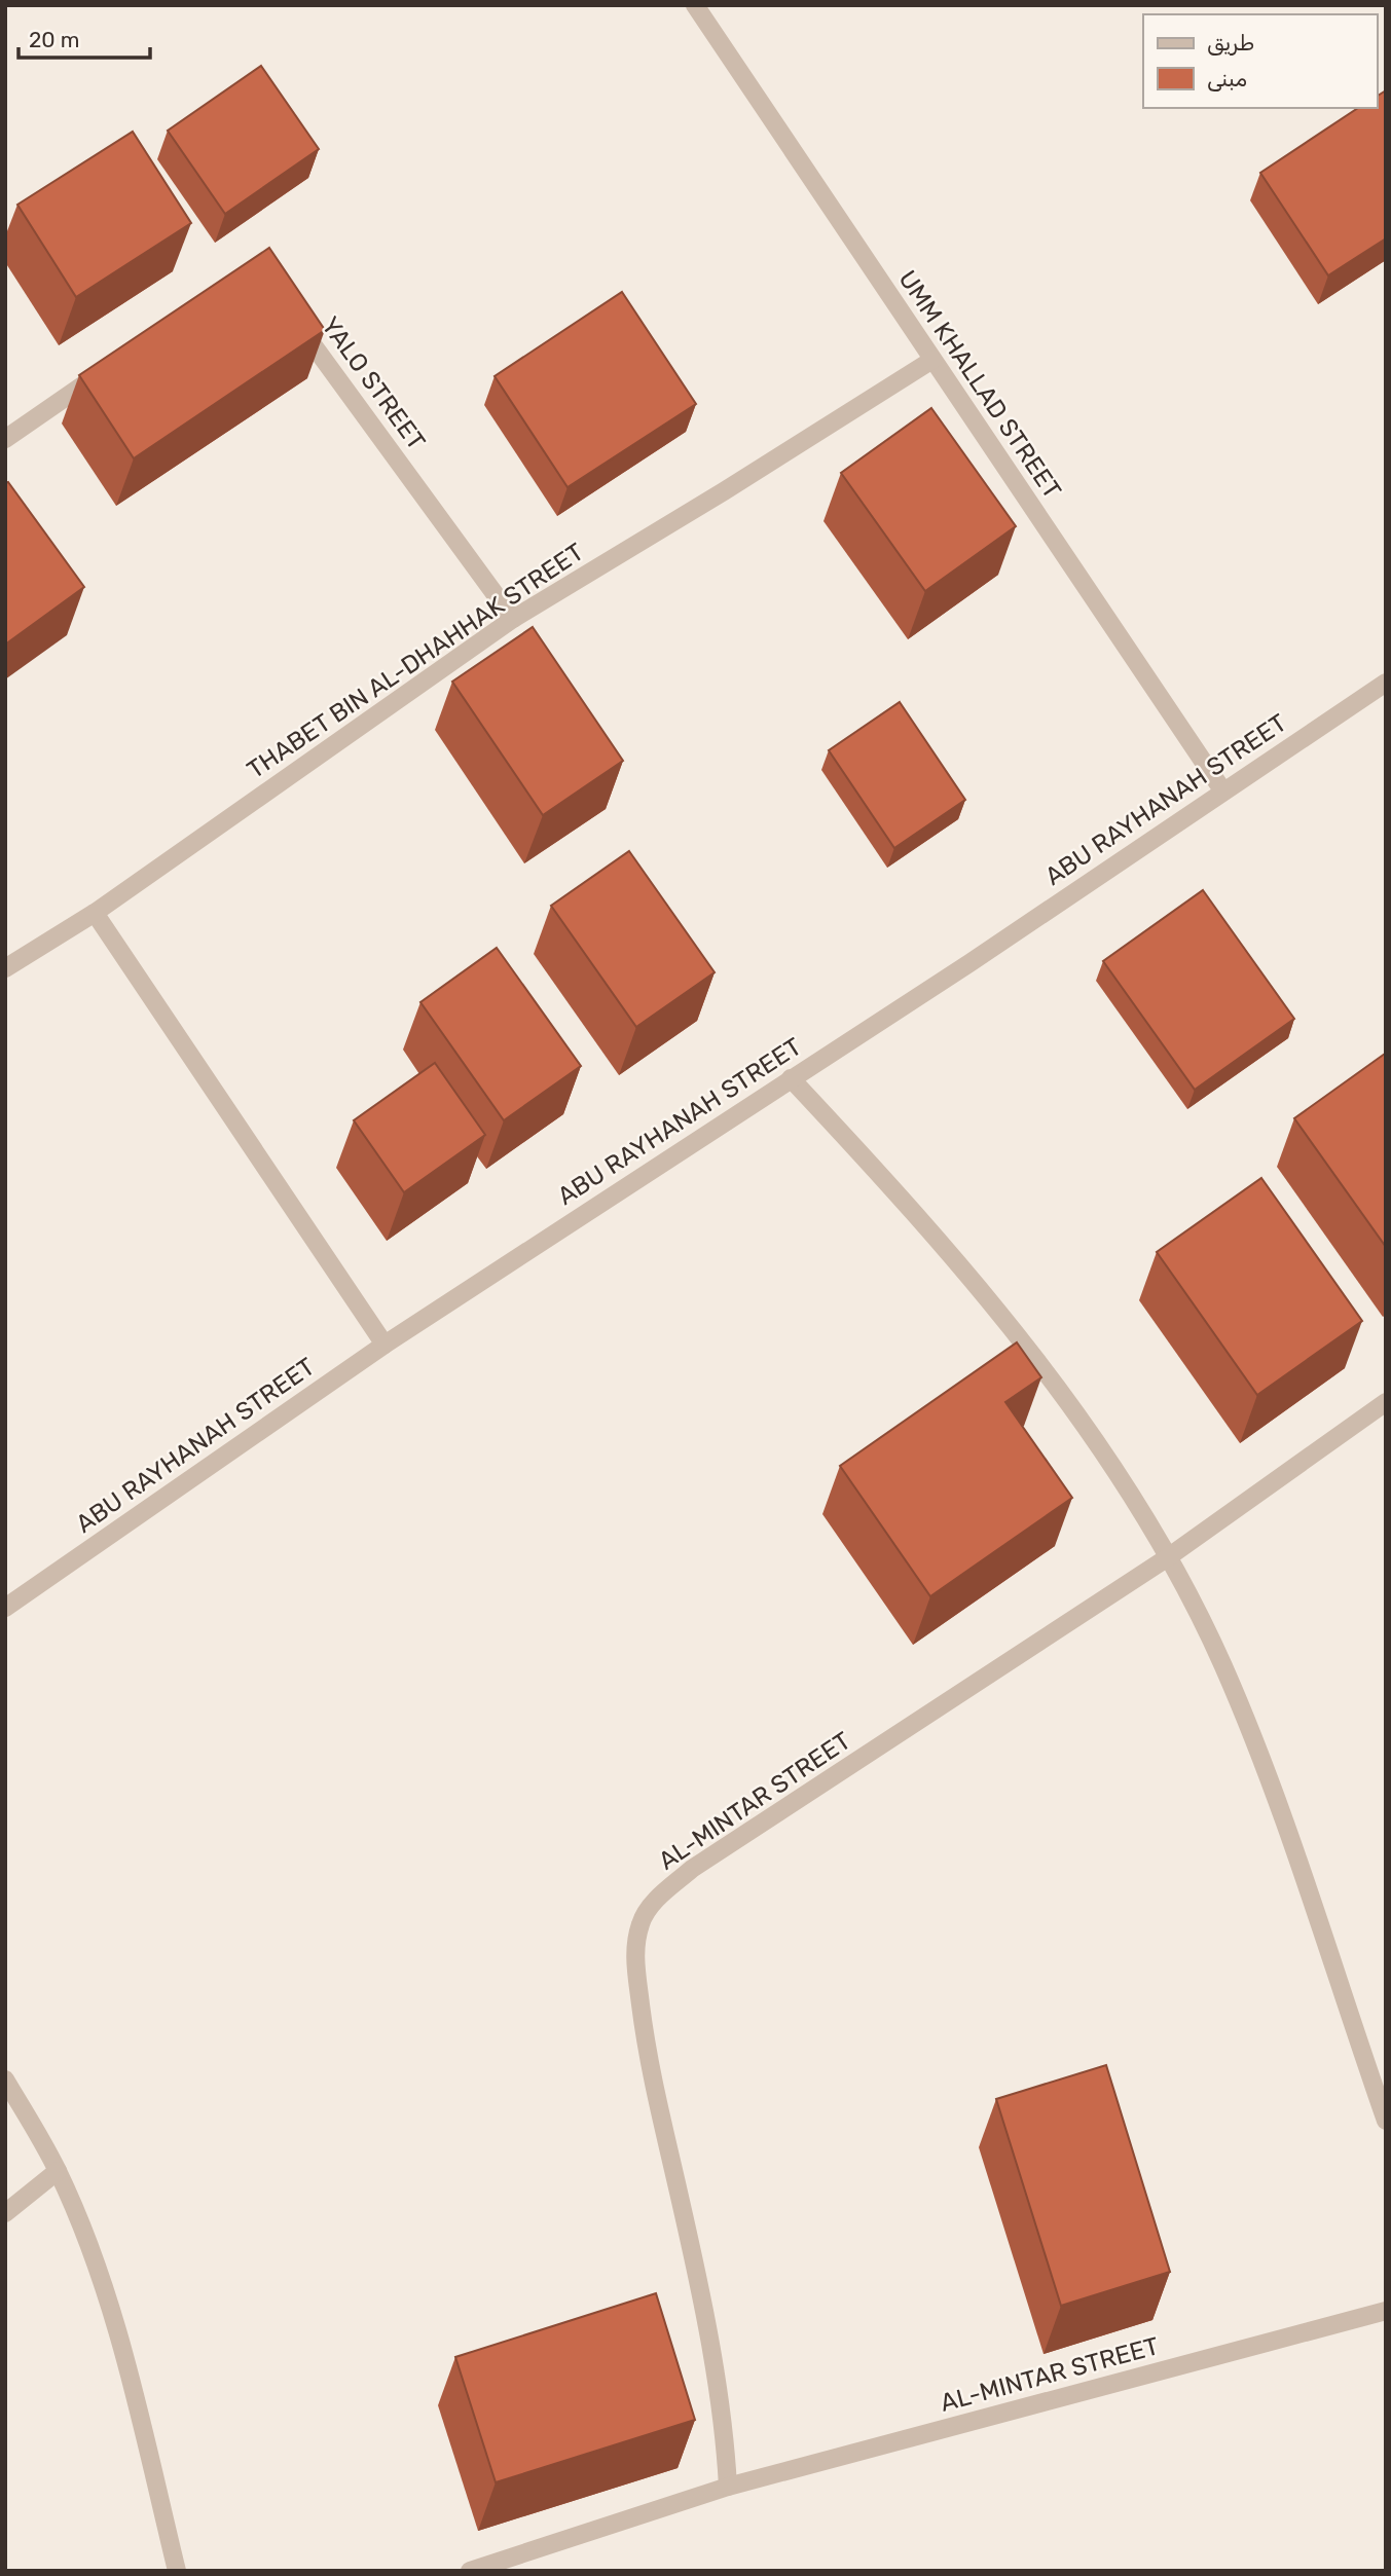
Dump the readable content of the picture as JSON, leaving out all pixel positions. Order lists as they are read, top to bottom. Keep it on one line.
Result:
{"streets":{"street":["YALO STREET","UMM KHALLAD STREET","THABET BIN AL-DHAHHAK STREET","ABU RAYHANAH STREET","AL-MINTAR STREET"]},"crossings":[["YALO STREET","THABET BIN AL-DHAHHAK STREET"],["UMM KHALLAD STREET","THABET BIN AL-DHAHHAK STREET"],["UMM KHALLAD STREET","ABU RAYHANAH STREET"]],"legend":["طريق","مبنى"],"scale_bar":"20 m"}
